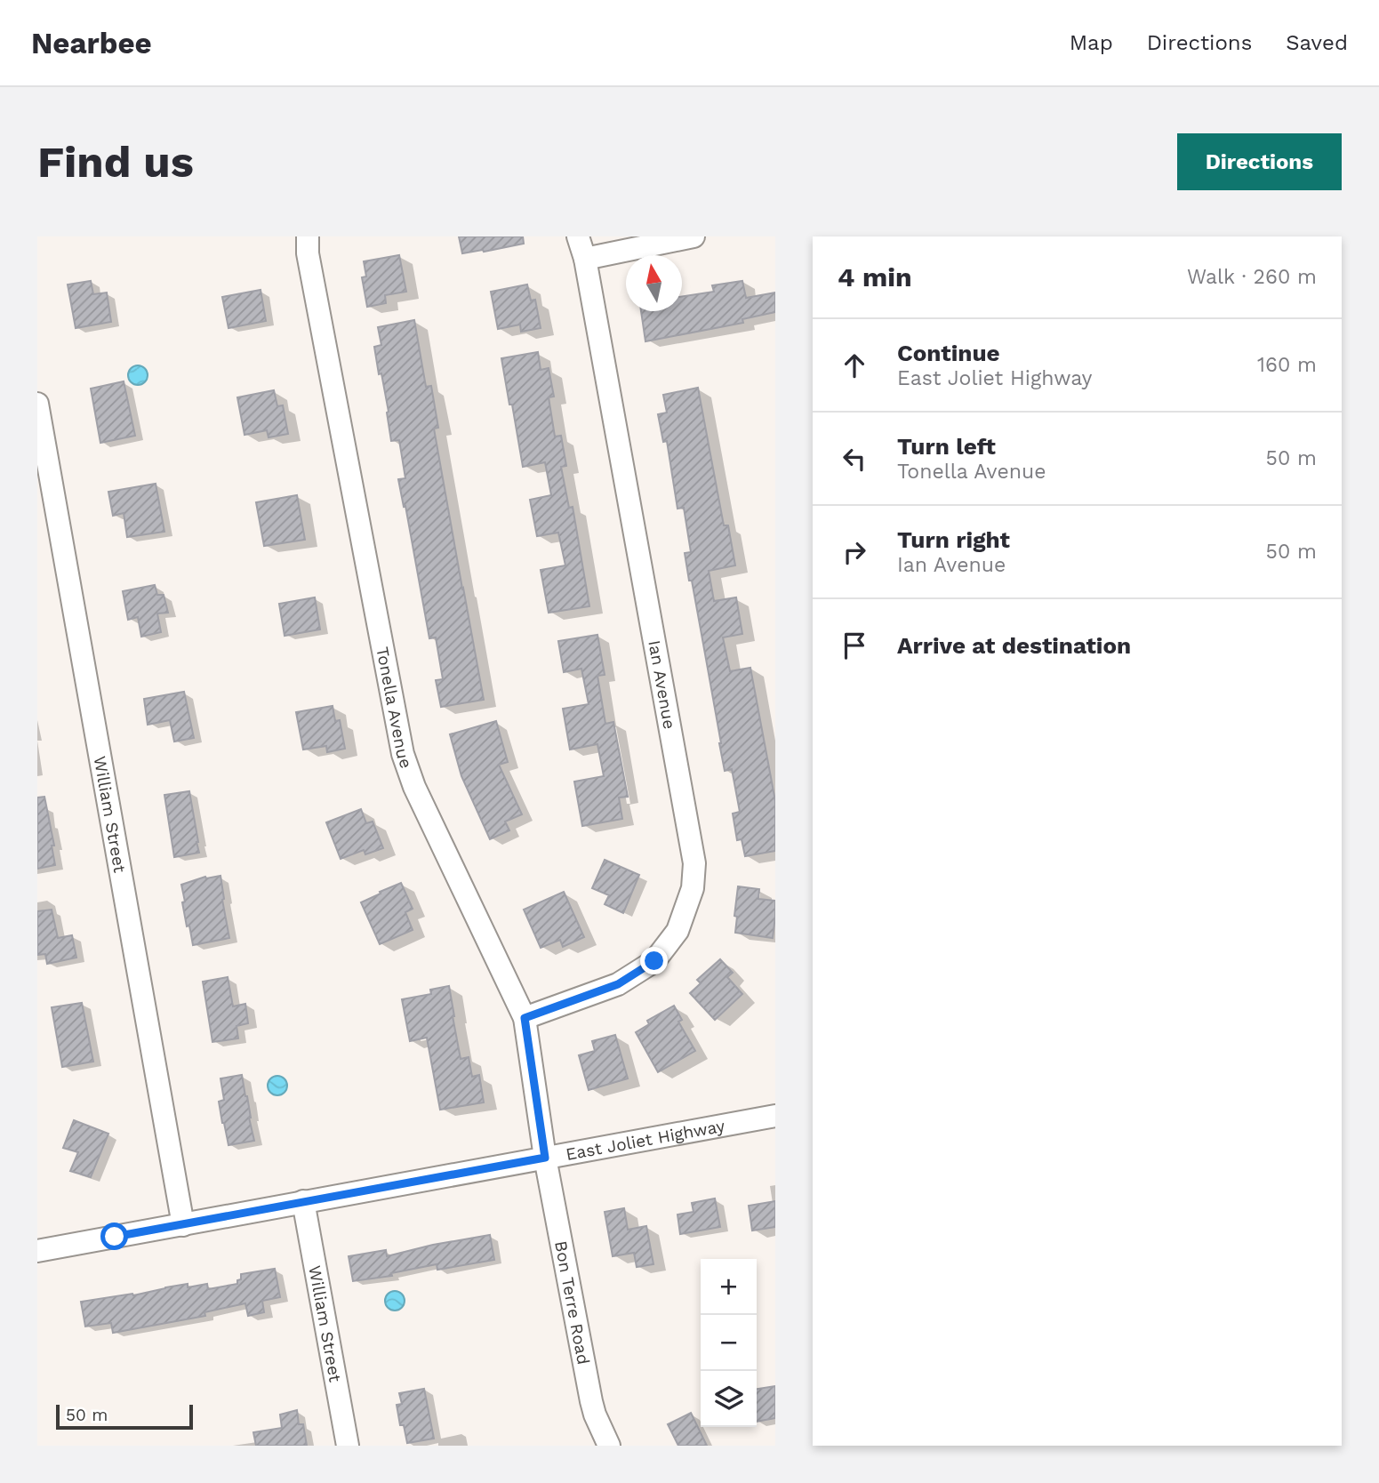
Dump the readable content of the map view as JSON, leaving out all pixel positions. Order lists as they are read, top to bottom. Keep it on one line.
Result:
{"streets":{"street":["Ian Avenue","Tonella Avenue","William Street","East Joliet Highway","Bon Terre Road"]},"crossings":[["Ian Avenue","Tonella Avenue"],["Tonella Avenue","East Joliet Highway"],["Tonella Avenue","Bon Terre Road"],["William Street","East Joliet Highway"],["East Joliet Highway","Bon Terre Road"]],"scale_bar":"50 m","north":"top","page":{"header":"Nearbee","nav":["Map","Directions","Saved"],"buttons":"Directions","title":"Find us","heading":["4 min","Walk · 260 m"],"list":[["Continue","East Joliet Highway","160 m"],["Turn left","Tonella Avenue","50 m"],["Turn right","Ian Avenue","50 m"],"Arrive at destination"],"map_buttons":["+","−"],"scale":"50 m"}}
